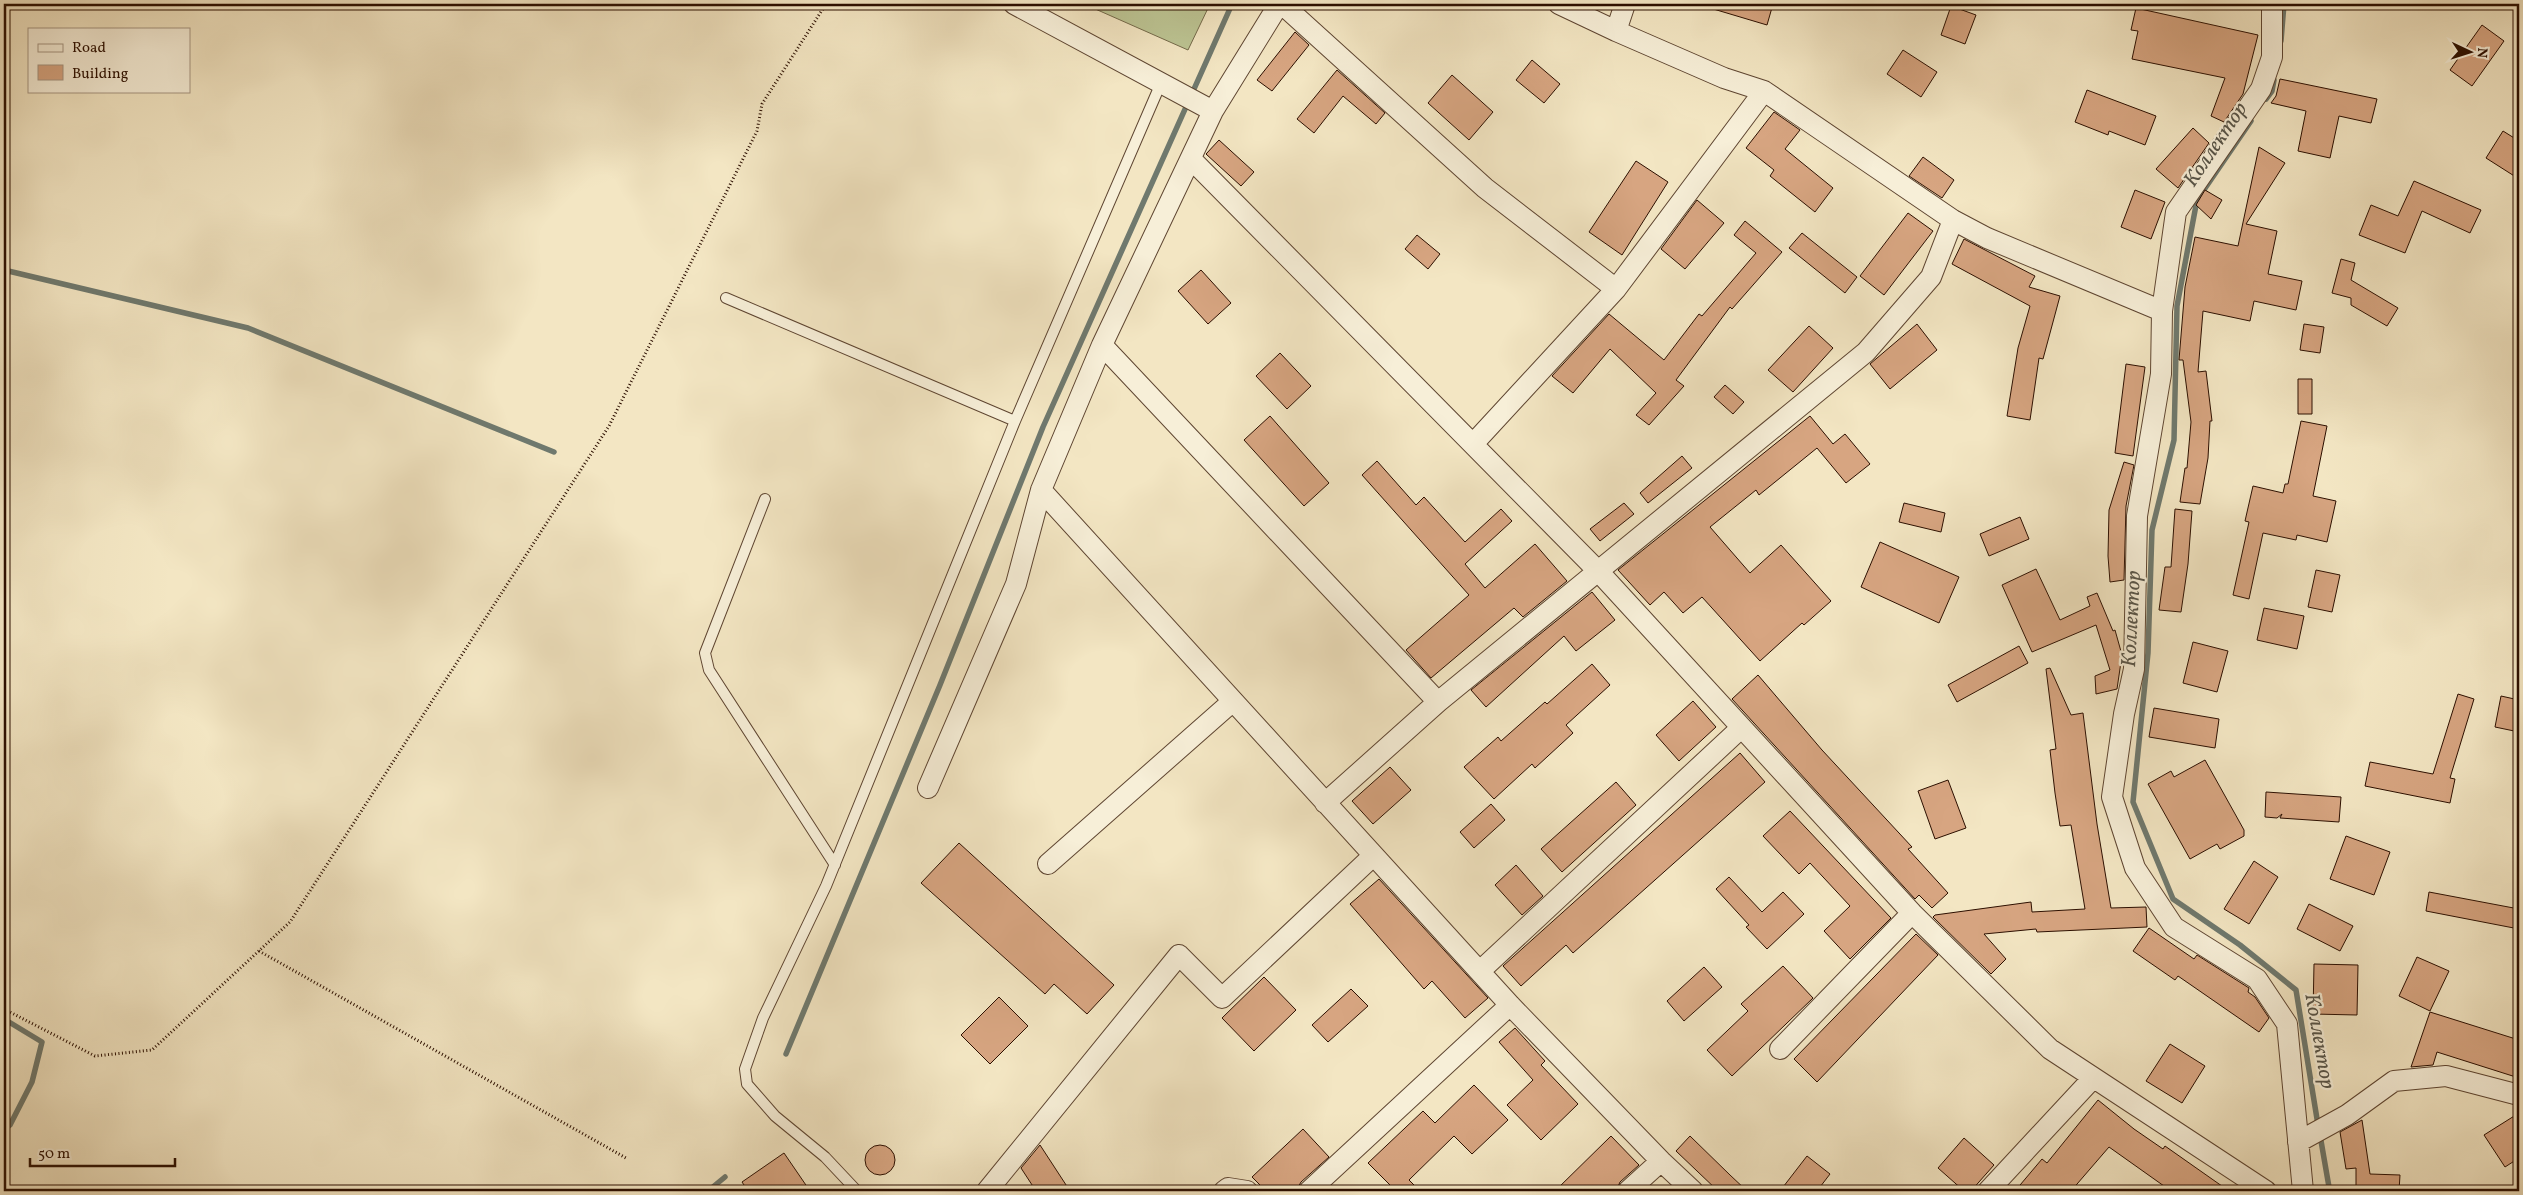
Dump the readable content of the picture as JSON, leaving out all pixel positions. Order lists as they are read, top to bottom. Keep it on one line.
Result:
{"water":["Коллектор"],"legend":["Road","Building"],"scale_bar":"50 m","north":"right"}
